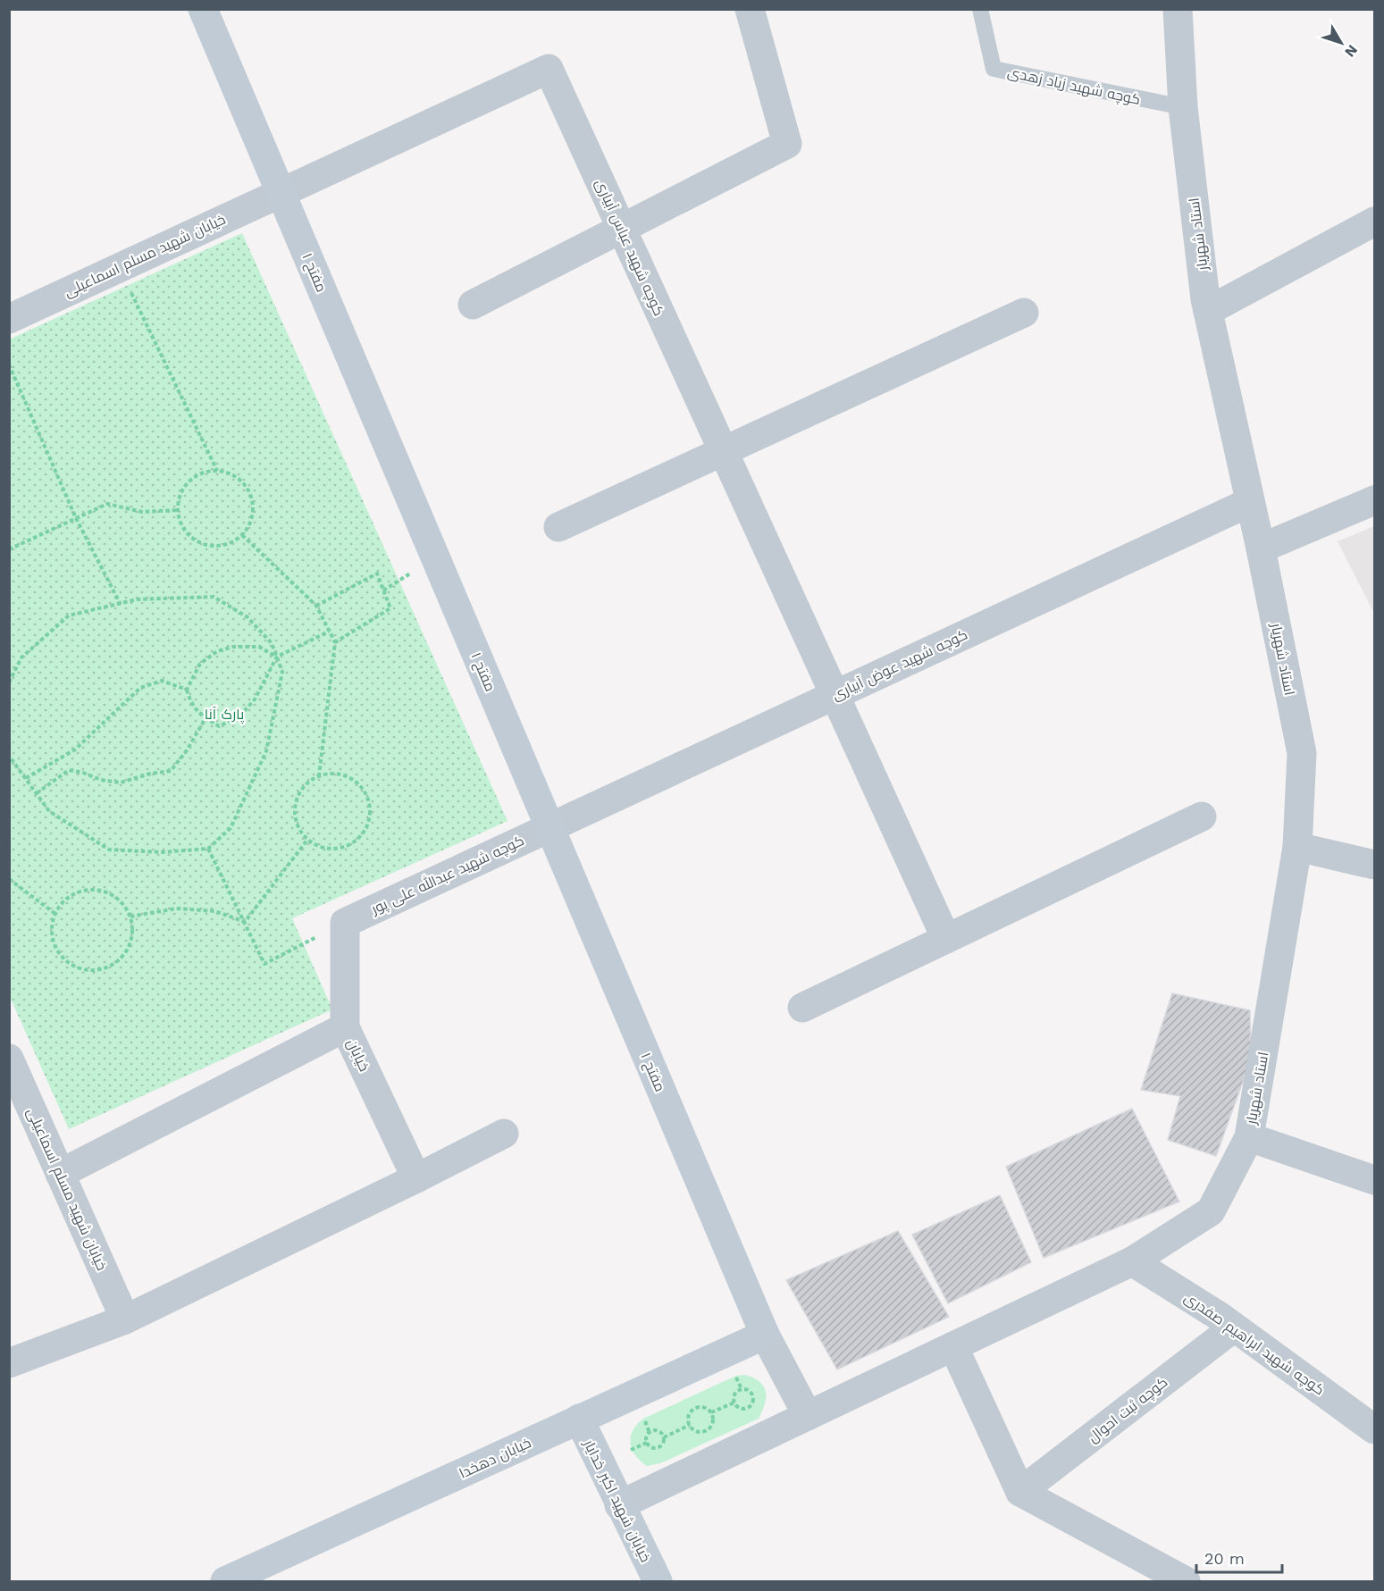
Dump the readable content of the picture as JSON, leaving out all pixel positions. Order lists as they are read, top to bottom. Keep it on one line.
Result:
{"streets":{"street":["استاد شهریار","کوچه شهید عباس آبیاری","خیابان شهید مسلم اسماعیلی","مفتح ۱","کوچه شهید عوض آبیاری","کوچه شهید عبدالله علی پور","خیابان","کوچه شهید ابراهیم صفدری","کوچه ثبت احوال","خیابان دهخدا","خیابان شهید اکبر خدایار"],"lane":["کوچه شهید زیاد زهدی"]},"crossings":[["کوچه شهید زیاد زهدی","استاد شهریار"],["استاد شهریار","کوچه شهید عوض آبیاری"],["استاد شهریار","کوچه شهید ابراهیم صفدری"],["استاد شهریار","خیابان شهید اکبر خدایار"],["کوچه شهید عباس آبیاری","خیابان شهید مسلم اسماعیلی"],["کوچه شهید عباس آبیاری","مفتح ۱"],["کوچه شهید عباس آبیاری","کوچه شهید عوض آبیاری"],["خیابان شهید مسلم اسماعیلی","مفتح ۱"],["مفتح ۱","کوچه شهید عوض آبیاری"],["مفتح ۱","کوچه شهید عبدالله علی پور"],["مفتح ۱","خیابان دهخدا"],["کوچه شهید عوض آبیاری","کوچه شهید عبدالله علی پور"],["کوچه شهید عبدالله علی پور","خیابان"],["کوچه شهید ابراهیم صفدری","کوچه ثبت احوال"],["خیابان دهخدا","خیابان شهید اکبر خدایار"]],"parks":["پارک آنا"],"scale_bar":"20 m","north":"bottom right"}
